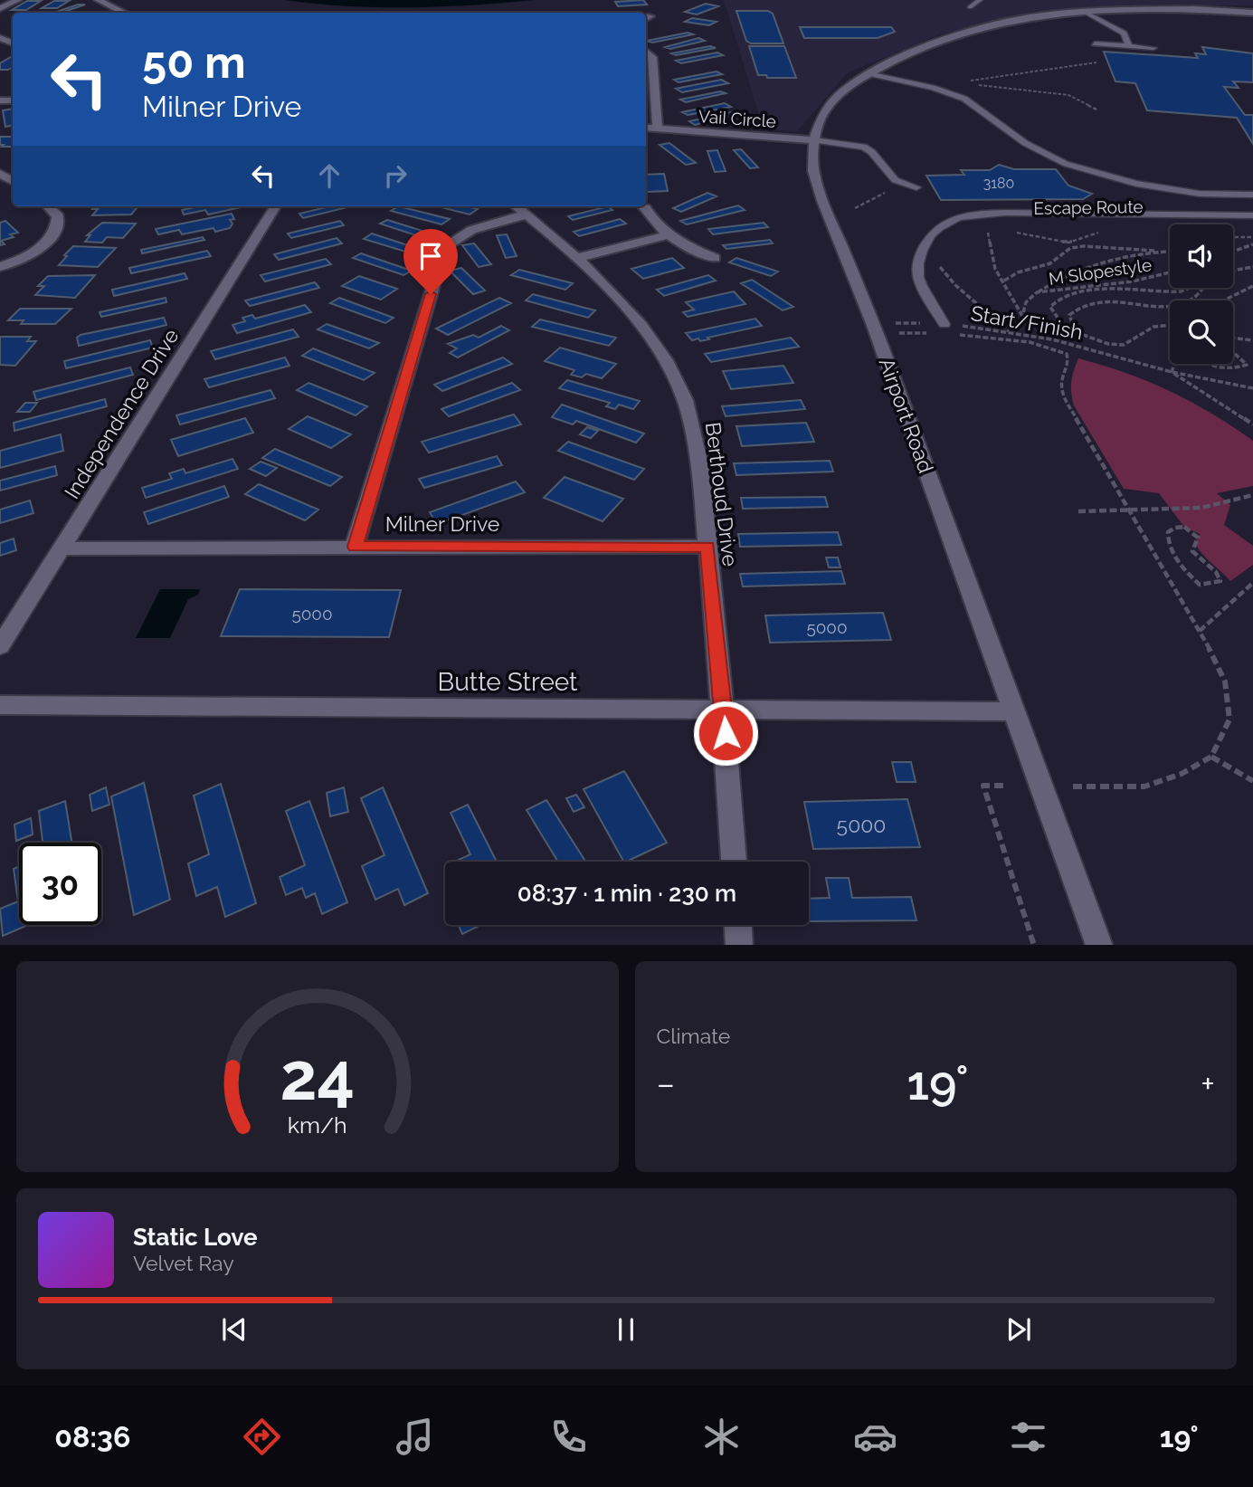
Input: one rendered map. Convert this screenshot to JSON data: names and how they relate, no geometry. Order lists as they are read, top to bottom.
{
  "streets": {
    "street": [
      "Vail Circle",
      "Independence Drive",
      "Airport Road",
      "Berthoud Drive",
      "Milner Drive",
      "Butte Street"
    ],
    "path": ["M Slopestyle", "Start/Finish"]
  },
  "crossings": [
    ["Vail Circle", "Airport Road"],
    ["Start/Finish", "Airport Road"],
    ["Independence Drive", "Milner Drive"],
    ["Airport Road", "Butte Street"],
    ["Berthoud Drive", "Milner Drive"],
    ["Berthoud Drive", "Butte Street"]
  ],
  "house_numbers": [
    "3180",
    "5000",
    "5000",
    "5000"
  ],
  "page": {
    "turn": ["50 m", "Milner Drive"],
    "limit": "30",
    "trip": "08:37 · 1 min · 230 m",
    "tile": "Climate",
    "heat": ["−", "19°", "+"],
    "song": ["Static Love", "Velvet Ray"],
    "tabs": ["08:36", "19°"],
    "gauge": ["24", "km/h"]
  }
}
